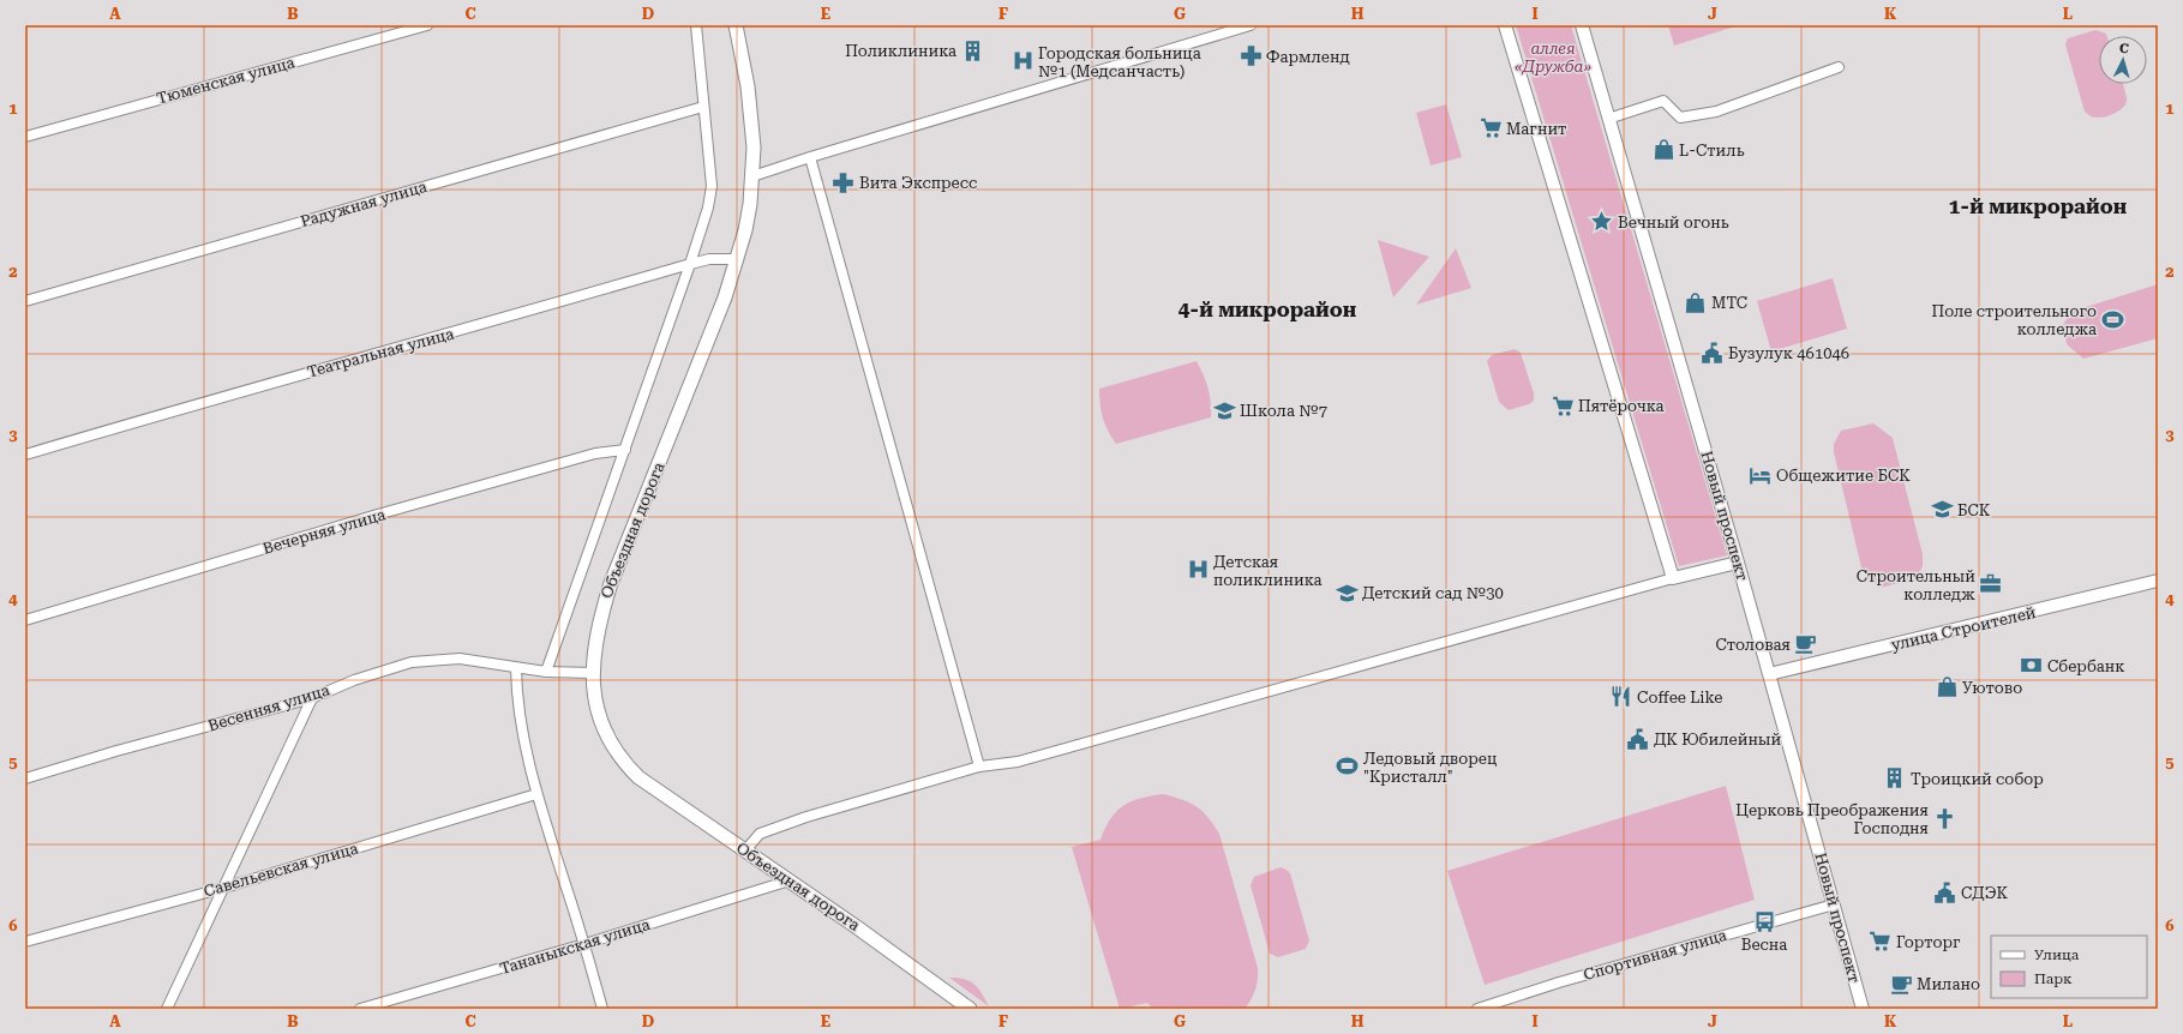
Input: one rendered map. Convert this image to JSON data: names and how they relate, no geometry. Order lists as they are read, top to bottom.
{
  "streets": {
    "main road": ["Объездная дорога"],
    "street": [
      "Тюменская улица",
      "Радужная улица",
      "Театральная улица",
      "Новый проспект",
      "Вечерняя улица",
      "улица Строителей",
      "Весенняя улица",
      "Савельевская улица",
      "Тананыкская улица",
      "Спортивная улица"
    ]
  },
  "crossings": [
    ["Театральная улица", "Объездная дорога"],
    ["Новый проспект", "улица Строителей"],
    ["Новый проспект", "Спортивная улица"],
    ["Объездная дорога", "Весенняя улица"],
    ["Объездная дорога", "Тананыкская улица"]
  ],
  "districts": ["1-й микрорайон", "4-й микрорайон"],
  "parks": ["аллея «Дружба»"],
  "places": {
    "building": ["Поликлиника", "Троицкий собор"],
    "pharmacy": ["Фармленд", "Вита Экспресс"],
    "hospital": ["Городская больница №1 (Медсанчасть)", "Детская поликлиника"],
    "supermarket": ["Магнит", "Пятёрочка", "Горторг"],
    "shop": ["L-Стиль", "МТС", "Уютово"],
    "place": ["Вечный огонь"],
    "sports": ["Поле строительного колледжа", "Ледовый дворец \"Кристалл\""],
    "public building": ["Бузулук 461046", "ДК Юбилейный", "СДЭК"],
    "school or university": ["Школа №7", "БСК", "Детский сад №30"],
    "hotel": ["Общежитие БСК"],
    "office": ["Строительный колледж"],
    "cafe": ["Столовая", "Милано"],
    "bank": ["Сбербанк"],
    "restaurant": ["Coffee Like"],
    "church": ["Церковь Преображения Господня"],
    "bus stop": ["Весна"]
  },
  "legend": ["Улица", "Парк"],
  "north": "top",
  "grid": {
    "columns": [
      "A",
      "B",
      "C",
      "D",
      "E",
      "F",
      "G",
      "H",
      "I",
      "J",
      "K",
      "L"
    ],
    "rows": [
      "1",
      "2",
      "3",
      "4",
      "5",
      "6"
    ]
  }
}
